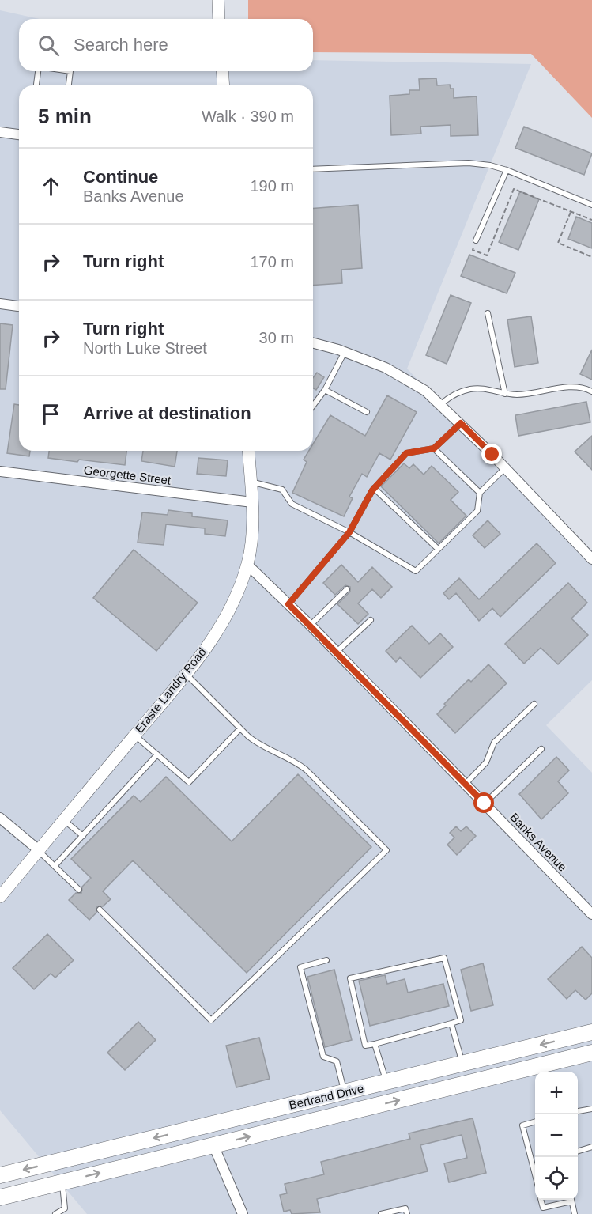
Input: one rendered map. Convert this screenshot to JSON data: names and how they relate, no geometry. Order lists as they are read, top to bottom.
{
  "streets": {
    "main road": ["Bertrand Drive"],
    "street": ["Georgette Street", "Eraste Landry Road", "Banks Avenue"]
  },
  "crossings": [
    ["Georgette Street", "Eraste Landry Road"],
    ["Eraste Landry Road", "Banks Avenue"]
  ],
  "page": {
    "search": "Search here",
    "heading": ["5 min", "Walk · 390 m"],
    "list": [
      ["Continue", "Banks Avenue", "190 m"],
      ["Turn right", "170 m"],
      ["Turn right", "North Luke Street", "30 m"],
      "Arrive at destination"
    ],
    "map_buttons": ["+", "−"]
  }
}
